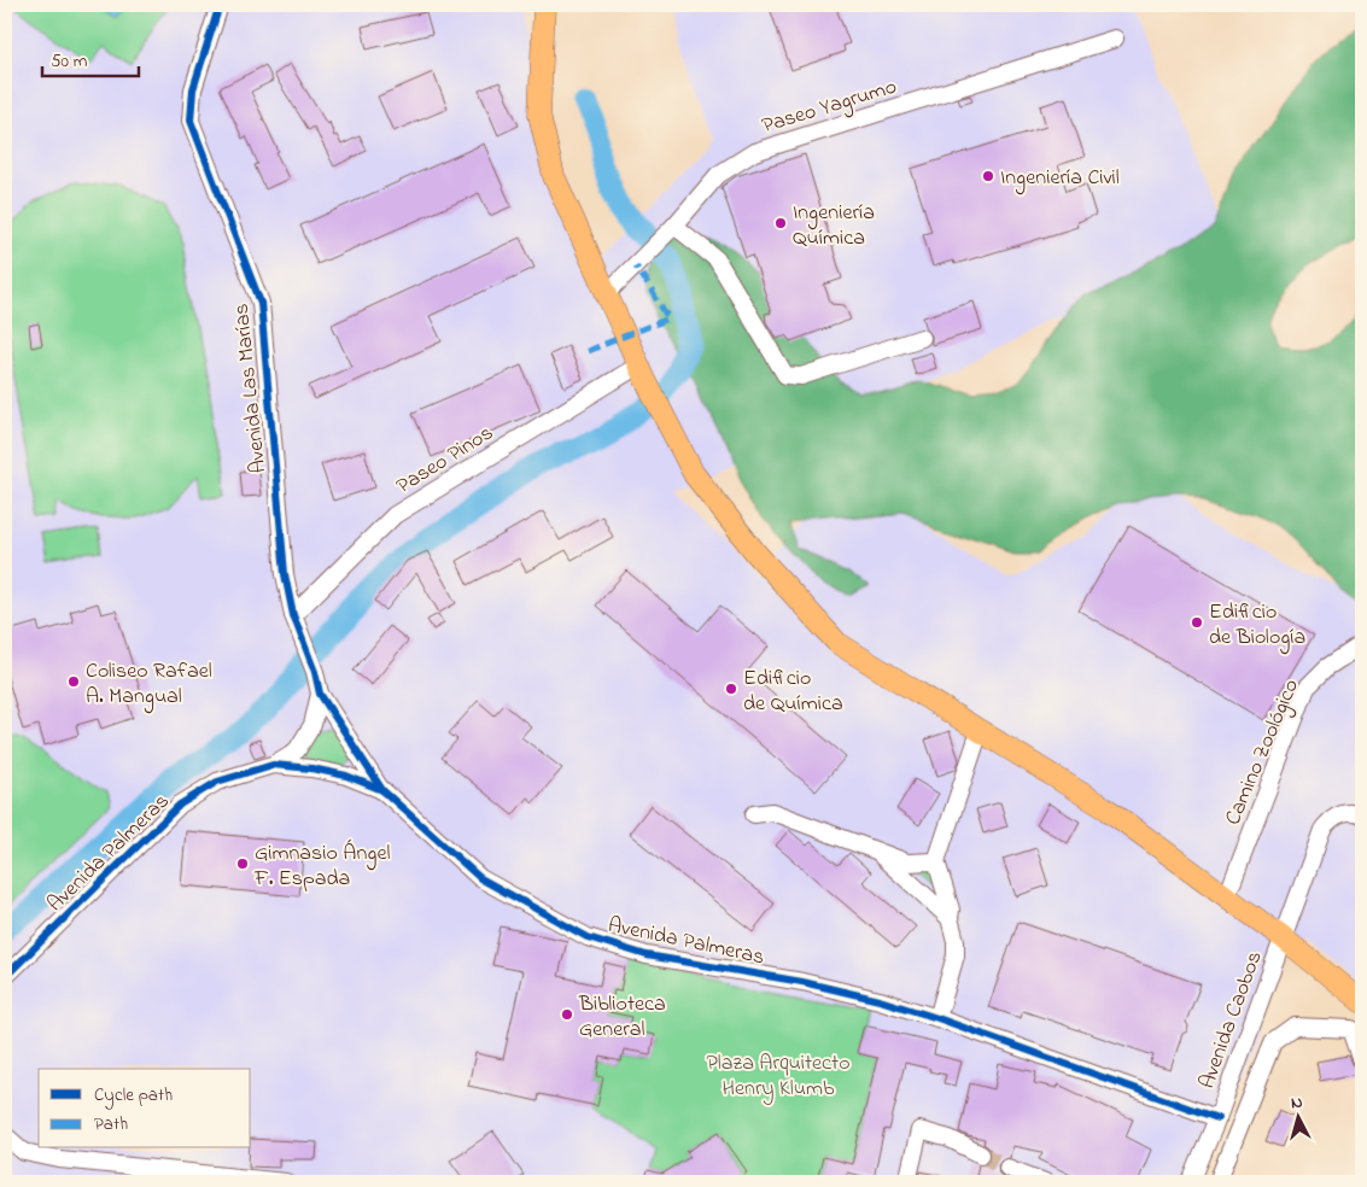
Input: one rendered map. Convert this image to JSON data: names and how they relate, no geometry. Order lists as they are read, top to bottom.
{
  "streets": {
    "street": [
      "Paseo Yagrumo",
      "Avenida Las Marías",
      "Paseo Pinos",
      "Camino Zoológico",
      "Avenida Palmeras",
      "Avenida Caobos"
    ]
  },
  "crossings": [
    ["Avenida Las Marías", "Paseo Pinos"],
    ["Avenida Las Marías", "Avenida Palmeras"],
    ["Avenida Palmeras", "Avenida Caobos"]
  ],
  "parks": ["Plaza Arquitecto Henry Klumb"],
  "places": [
    "Ingeniería Civil",
    "Ingeniería Química",
    "Edificio de Biología",
    "Coliseo Rafael A. Mangual",
    "Edificio de Química",
    "Gimnasio Ángel F. Espada",
    "Biblioteca General"
  ],
  "legend": ["Cycle path", "Path"],
  "scale_bar": "50 m",
  "north": "top"
}
